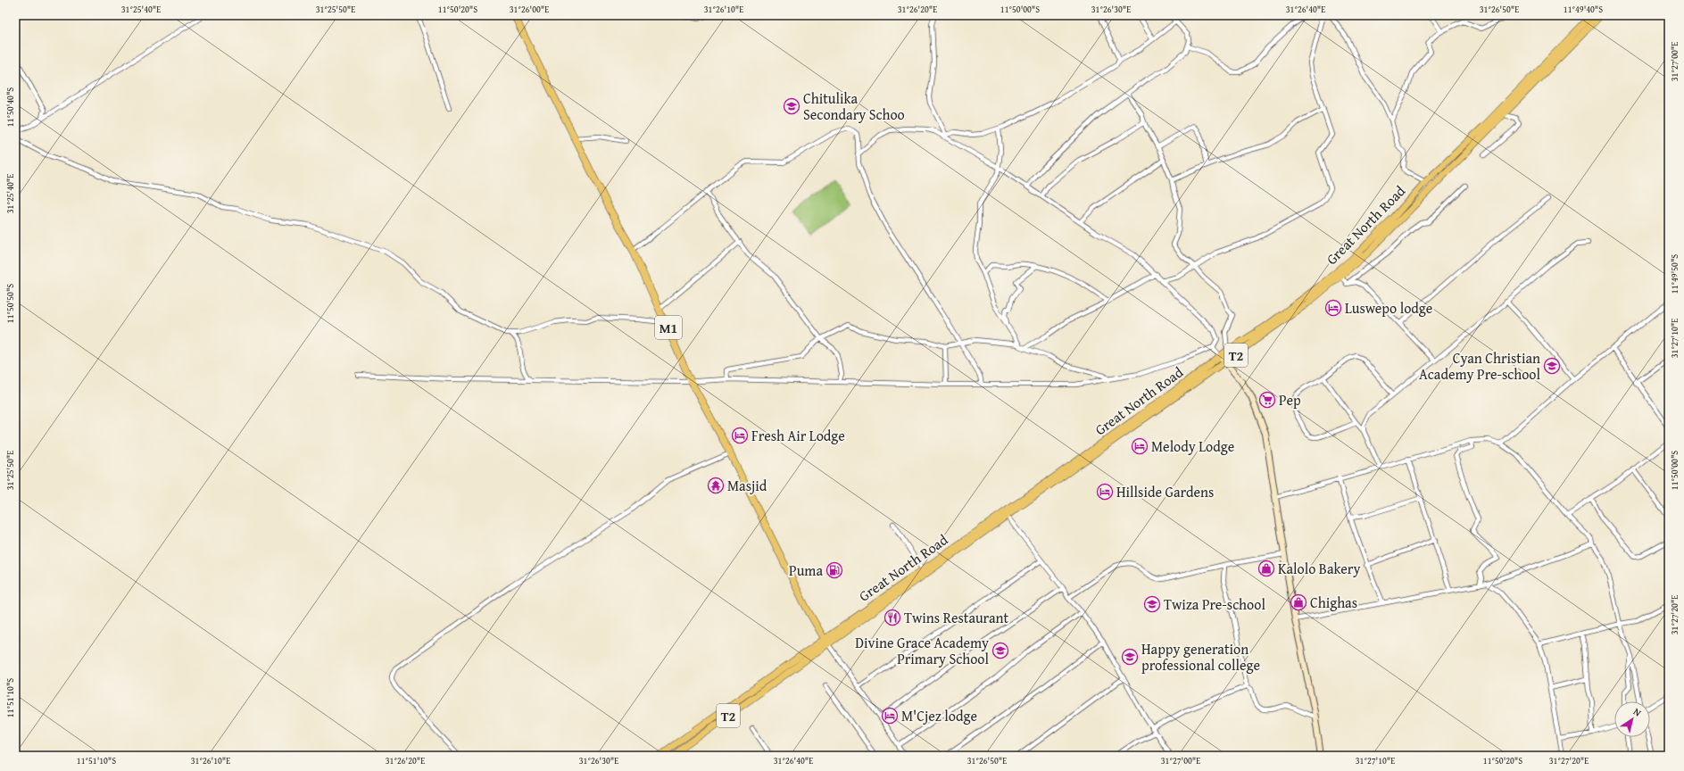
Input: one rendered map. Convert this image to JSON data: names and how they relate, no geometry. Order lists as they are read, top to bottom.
{
  "streets": {
    "main road": ["Great North Road", "M1", "T2"]
  },
  "crossings": [
    ["Great North Road", "M1"]
  ],
  "places": {
    "school or university": [
      "Chitulika Secondary Schoo",
      "Cyan Christian Academy Pre-school",
      "Twiza Pre-school",
      "Divine Grace Academy Primary School",
      "Happy generation professional college"
    ],
    "hotel": [
      "Luswepo lodge",
      "Fresh Air Lodge",
      "Melody Lodge",
      "Hillside Gardens",
      "M'Cjez lodge"
    ],
    "supermarket": ["Pep"],
    "temple": ["Masjid"],
    "shop": ["Kalolo Bakery", "Chighas"],
    "fuel station": ["Puma"],
    "restaurant": ["Twins Restaurant"]
  },
  "north": "top right",
  "coordinates": [
    "31°25'40\"E",
    "31°25'50\"E",
    "11°50'20\"S",
    "31°26'00\"E",
    "31°26'10\"E",
    "31°26'20\"E",
    "11°50'00\"S",
    "31°26'30\"E",
    "31°26'40\"E",
    "31°26'50\"E",
    "11°49'40\"S",
    "31°27'00\"E",
    "11°50'40\"S",
    "11°49'50\"S",
    "11°50'50\"S",
    "31°27'10\"E",
    "31°27'20\"E",
    "11°51'10\"S"
  ]
}
